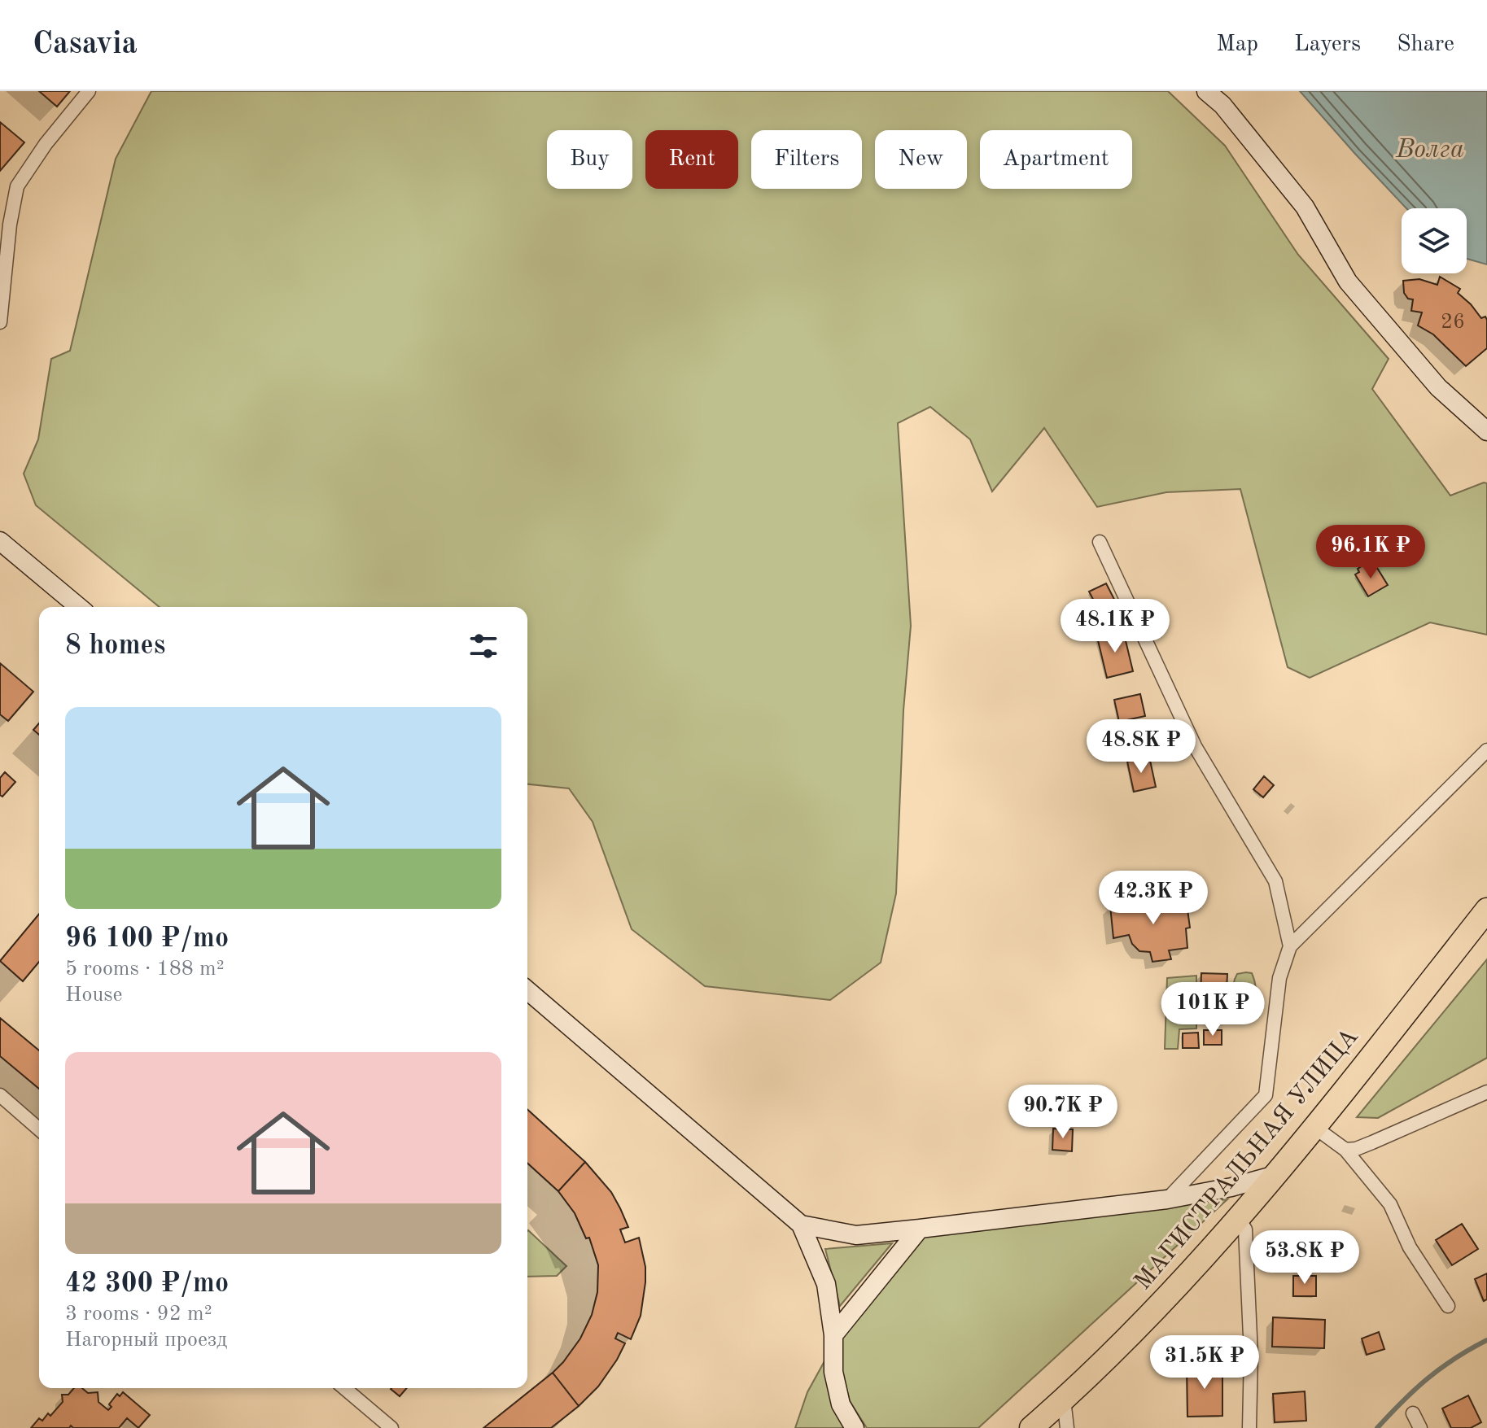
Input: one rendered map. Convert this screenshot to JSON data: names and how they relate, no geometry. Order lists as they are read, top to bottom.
{
  "streets": {
    "highway": ["МАГИСТРАЛЬНАЯ УЛИЦА"]
  },
  "water": ["Волга"],
  "house_numbers": ["26"],
  "page": {
    "header": "Casavia",
    "nav": ["Map", "Layers", "Share"],
    "chip": [
      "Buy",
      "Rent",
      "Filters",
      "New",
      "Apartment"
    ],
    "price": [
      "96.1K ₽",
      "48.1K ₽",
      "48.8K ₽",
      "42.3K ₽",
      "101K ₽",
      "90.7K ₽",
      "53.8K ₽",
      "31.5K ₽"
    ],
    "heading": "8 homes",
    "list": [
      {
        "name": "96 100 ₽/mo",
        "note": "5 rooms · 188 m² · House"
      },
      {
        "name": "42 300 ₽/mo",
        "note": "3 rooms · 92 m² · Нагорный проезд"
      }
    ]
  }
}
